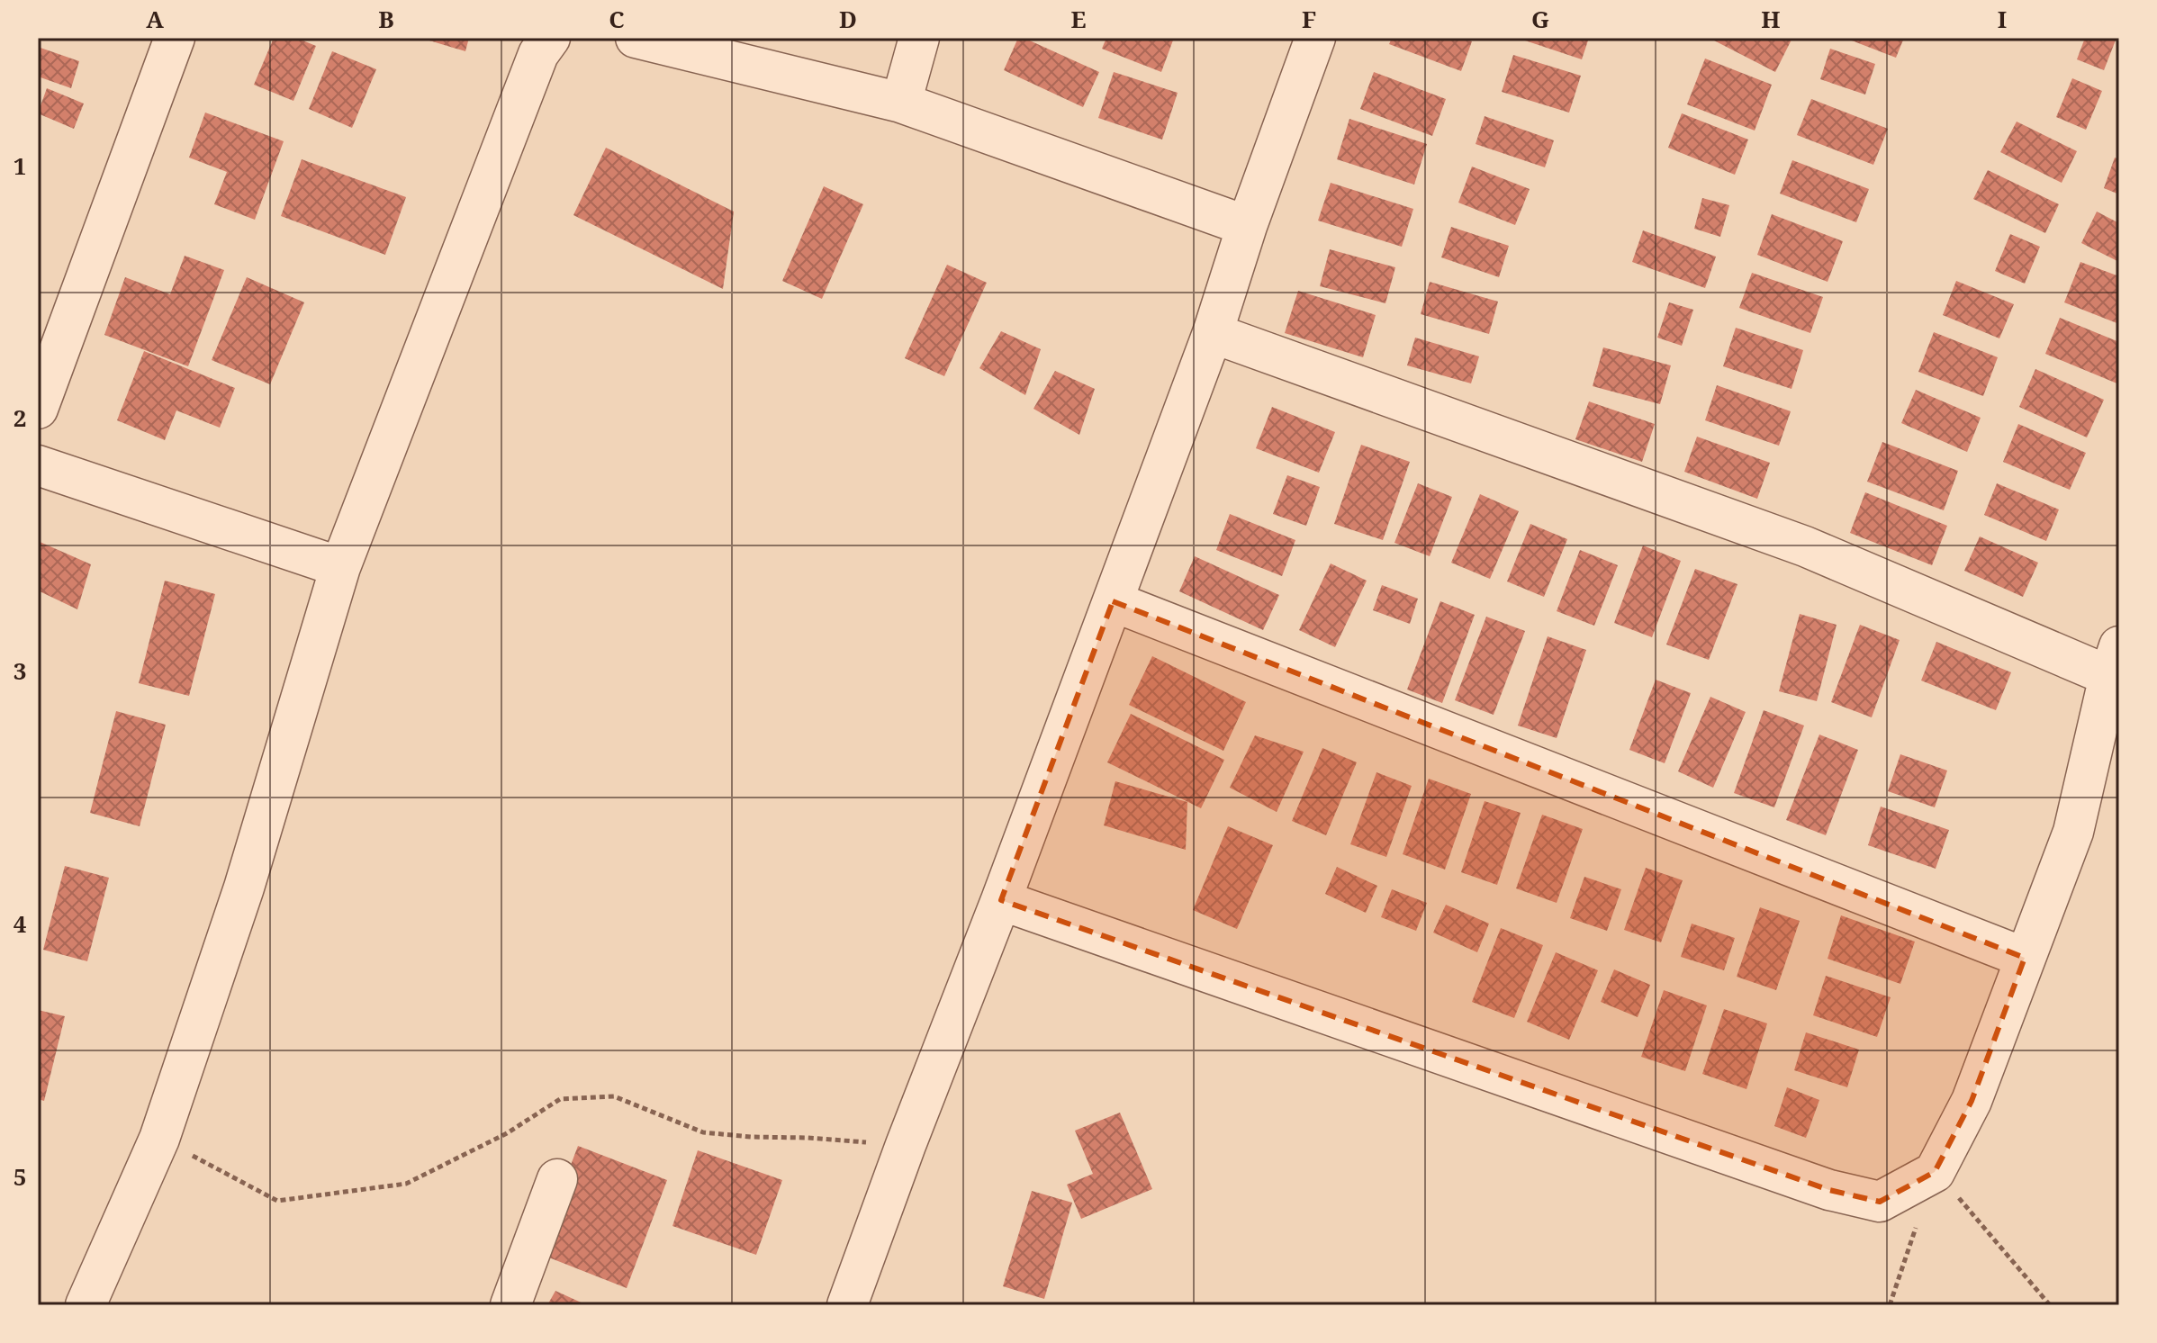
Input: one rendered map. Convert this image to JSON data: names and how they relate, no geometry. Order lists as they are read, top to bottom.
{
  "grid": {
    "columns": [
      "A",
      "B",
      "C",
      "D",
      "E",
      "F",
      "G",
      "H",
      "I"
    ],
    "rows": [
      "1",
      "2",
      "3",
      "4",
      "5"
    ]
  }
}
